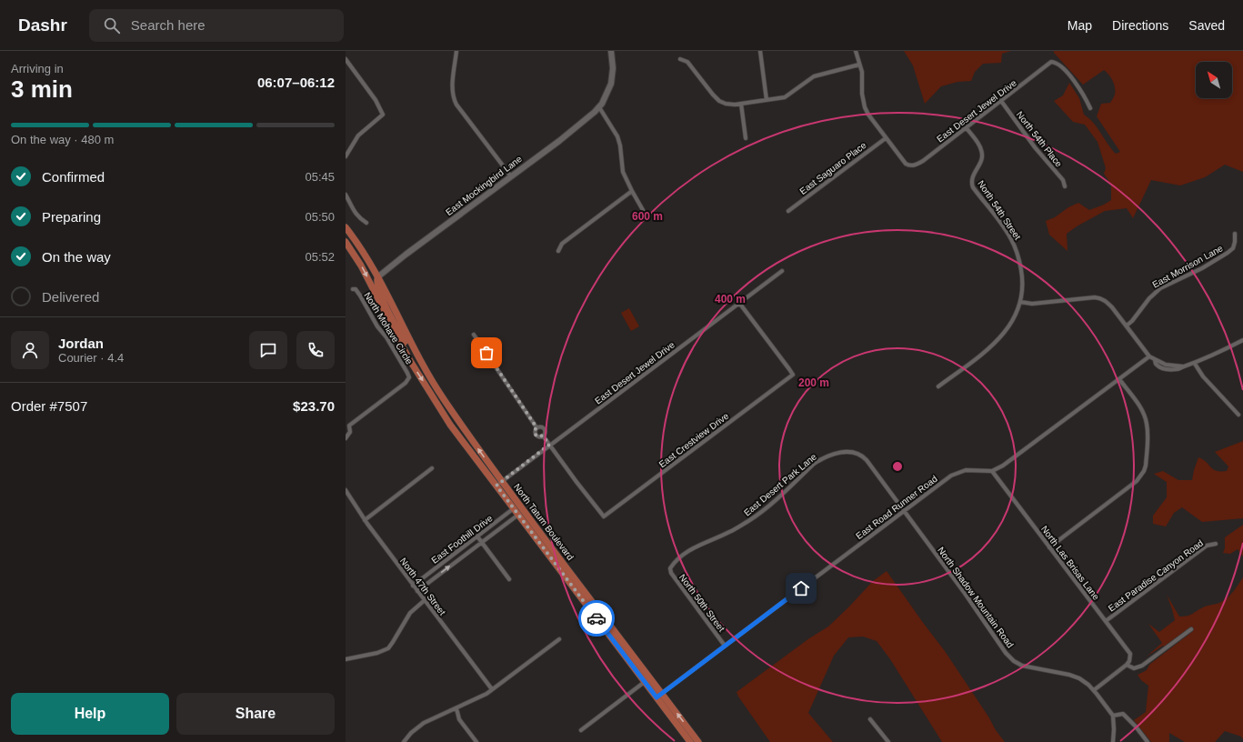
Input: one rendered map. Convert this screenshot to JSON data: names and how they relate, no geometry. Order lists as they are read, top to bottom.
{
  "streets": {
    "main road": ["North Tatum Boulevard"],
    "street": [
      "East Desert Jewel Drive",
      "North 54th Place",
      "East Saguaro Place",
      "East Mockingbird Lane",
      "North 54th Street",
      "East Morrison Lane",
      "North Mohave Circle",
      "East Crestview Drive",
      "East Desert Park Lane",
      "East Road Runner Road",
      "East Foothill Drive",
      "North Las Brisas Lane",
      "East Paradise Canyon Road",
      "North 47th Street",
      "North Shadow Mountain Road",
      "North 50th Street"
    ]
  },
  "crossings": [
    ["East Desert Jewel Drive", "North 54th Place"],
    ["East Desert Jewel Drive", "East Saguaro Place"],
    ["East Desert Jewel Drive", "North 54th Street"],
    ["East Desert Jewel Drive", "East Crestview Drive"],
    ["East Desert Jewel Drive", "North Tatum Boulevard"],
    ["East Mockingbird Lane", "North Tatum Boulevard"],
    ["East Desert Park Lane", "North Shadow Mountain Road"],
    ["East Desert Park Lane", "North 50th Street"],
    ["East Road Runner Road", "North Tatum Boulevard"],
    ["East Road Runner Road", "North Las Brisas Lane"],
    ["East Road Runner Road", "North Shadow Mountain Road"],
    ["East Road Runner Road", "North 50th Street"],
    ["North Tatum Boulevard", "East Foothill Drive"],
    ["East Foothill Drive", "North 47th Street"],
    ["North Las Brisas Lane", "East Paradise Canyon Road"]
  ],
  "north": "top left",
  "page": {
    "header": "Dashr",
    "search": "Search here",
    "nav": ["Map", "Directions", "Saved"],
    "heading": ["3 min", "Arriving in", "06:07–06:12"],
    "panel": [
      "Jordan",
      "Courier · 4.4",
      "Order #7507",
      "$23.70"
    ],
    "bar": "On the way · 480 m",
    "list": [
      ["Confirmed", "05:45"],
      ["Preparing", "05:50"],
      ["On the way", "05:52"],
      "Delivered"
    ],
    "buttons": ["Help", "Share"]
  },
  "rings": ["600 m", "400 m", "200 m"]
}
